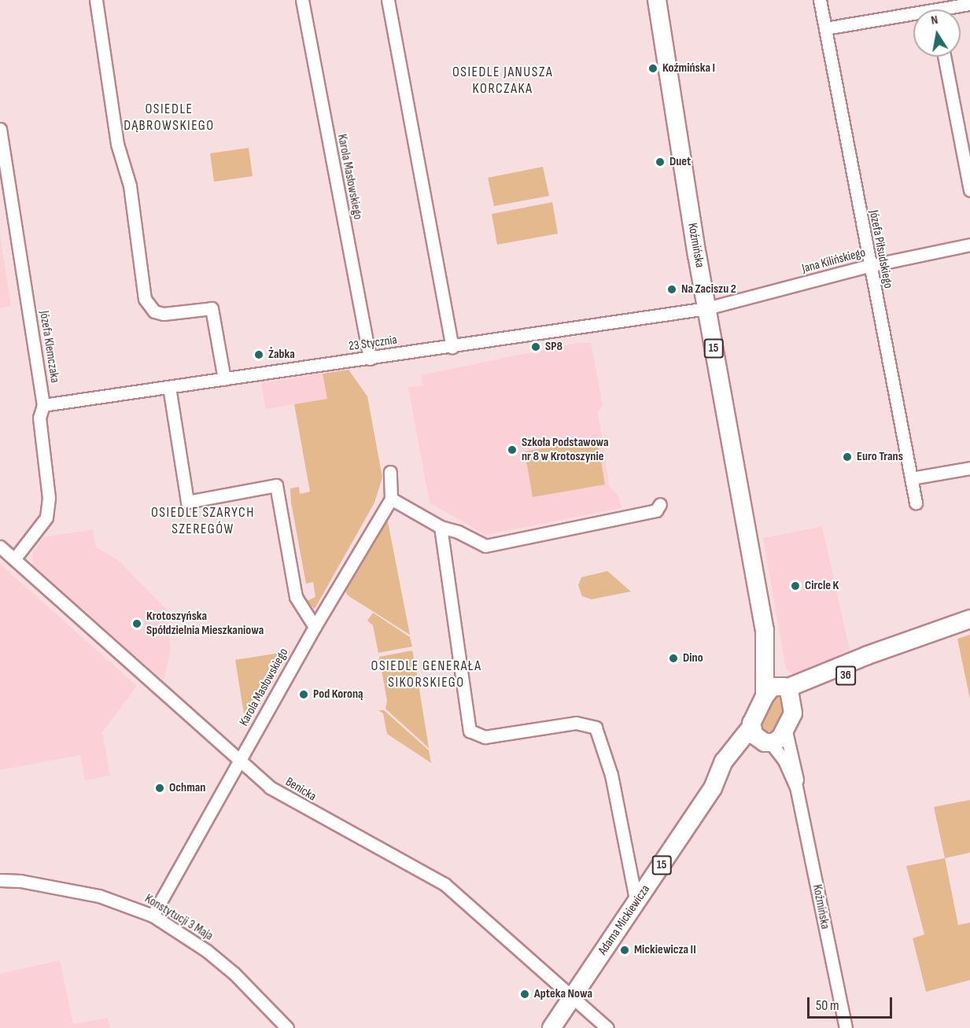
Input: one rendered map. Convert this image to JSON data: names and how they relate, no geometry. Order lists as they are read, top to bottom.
{
  "streets": {
    "main road": [
      "Koźmińska",
      "15",
      "36",
      "Adama Mickiewicza"
    ],
    "street": [
      "Karola Masłowskiego",
      "Józefa Piłsudskiego",
      "Jana Kilińskiego",
      "23 Stycznia",
      "Józefa Klemczaka",
      "Benicka",
      "Konstytucji 3 Maja"
    ]
  },
  "crossings": [
    ["Karola Masłowskiego", "23 Stycznia"],
    ["Karola Masłowskiego", "Benicka"],
    ["Karola Masłowskiego", "Konstytucji 3 Maja"],
    ["Koźmińska", "Jana Kilińskiego"],
    ["Koźmińska", "23 Stycznia"],
    ["Koźmińska", "15"],
    ["Koźmińska", "36"],
    ["Koźmińska", "Adama Mickiewicza"],
    ["Józefa Piłsudskiego", "Jana Kilińskiego"],
    ["Jana Kilińskiego", "23 Stycznia"],
    ["23 Stycznia", "Józefa Klemczaka"],
    ["Józefa Klemczaka", "Benicka"],
    ["15", "36"],
    ["15", "Adama Mickiewicza"],
    ["Benicka", "Adama Mickiewicza"]
  ],
  "districts": [
    "OSIEDLE JANUSZA KORCZAKA",
    "OSIEDLE DĄBROWSKIEGO",
    "OSIEDLE SZARYCH SZEREGÓW",
    "OSIEDLE GENERAŁA SIKORSKIEGO"
  ],
  "places": [
    "Koźmińska I",
    "Duet",
    "Na Zaciszu 2",
    "SP8",
    "Żabka",
    "Szkoła Podstawowa nr 8 w Krotoszynie",
    "Euro Trans",
    "Circle K",
    "Krotoszyńska Spółdzielnia Mieszkaniowa",
    "Dino",
    "Pod Koroną",
    "Ochman",
    "Mickiewicza II",
    "Apteka Nowa"
  ],
  "scale_bar": "50 m",
  "north": "top"
}
